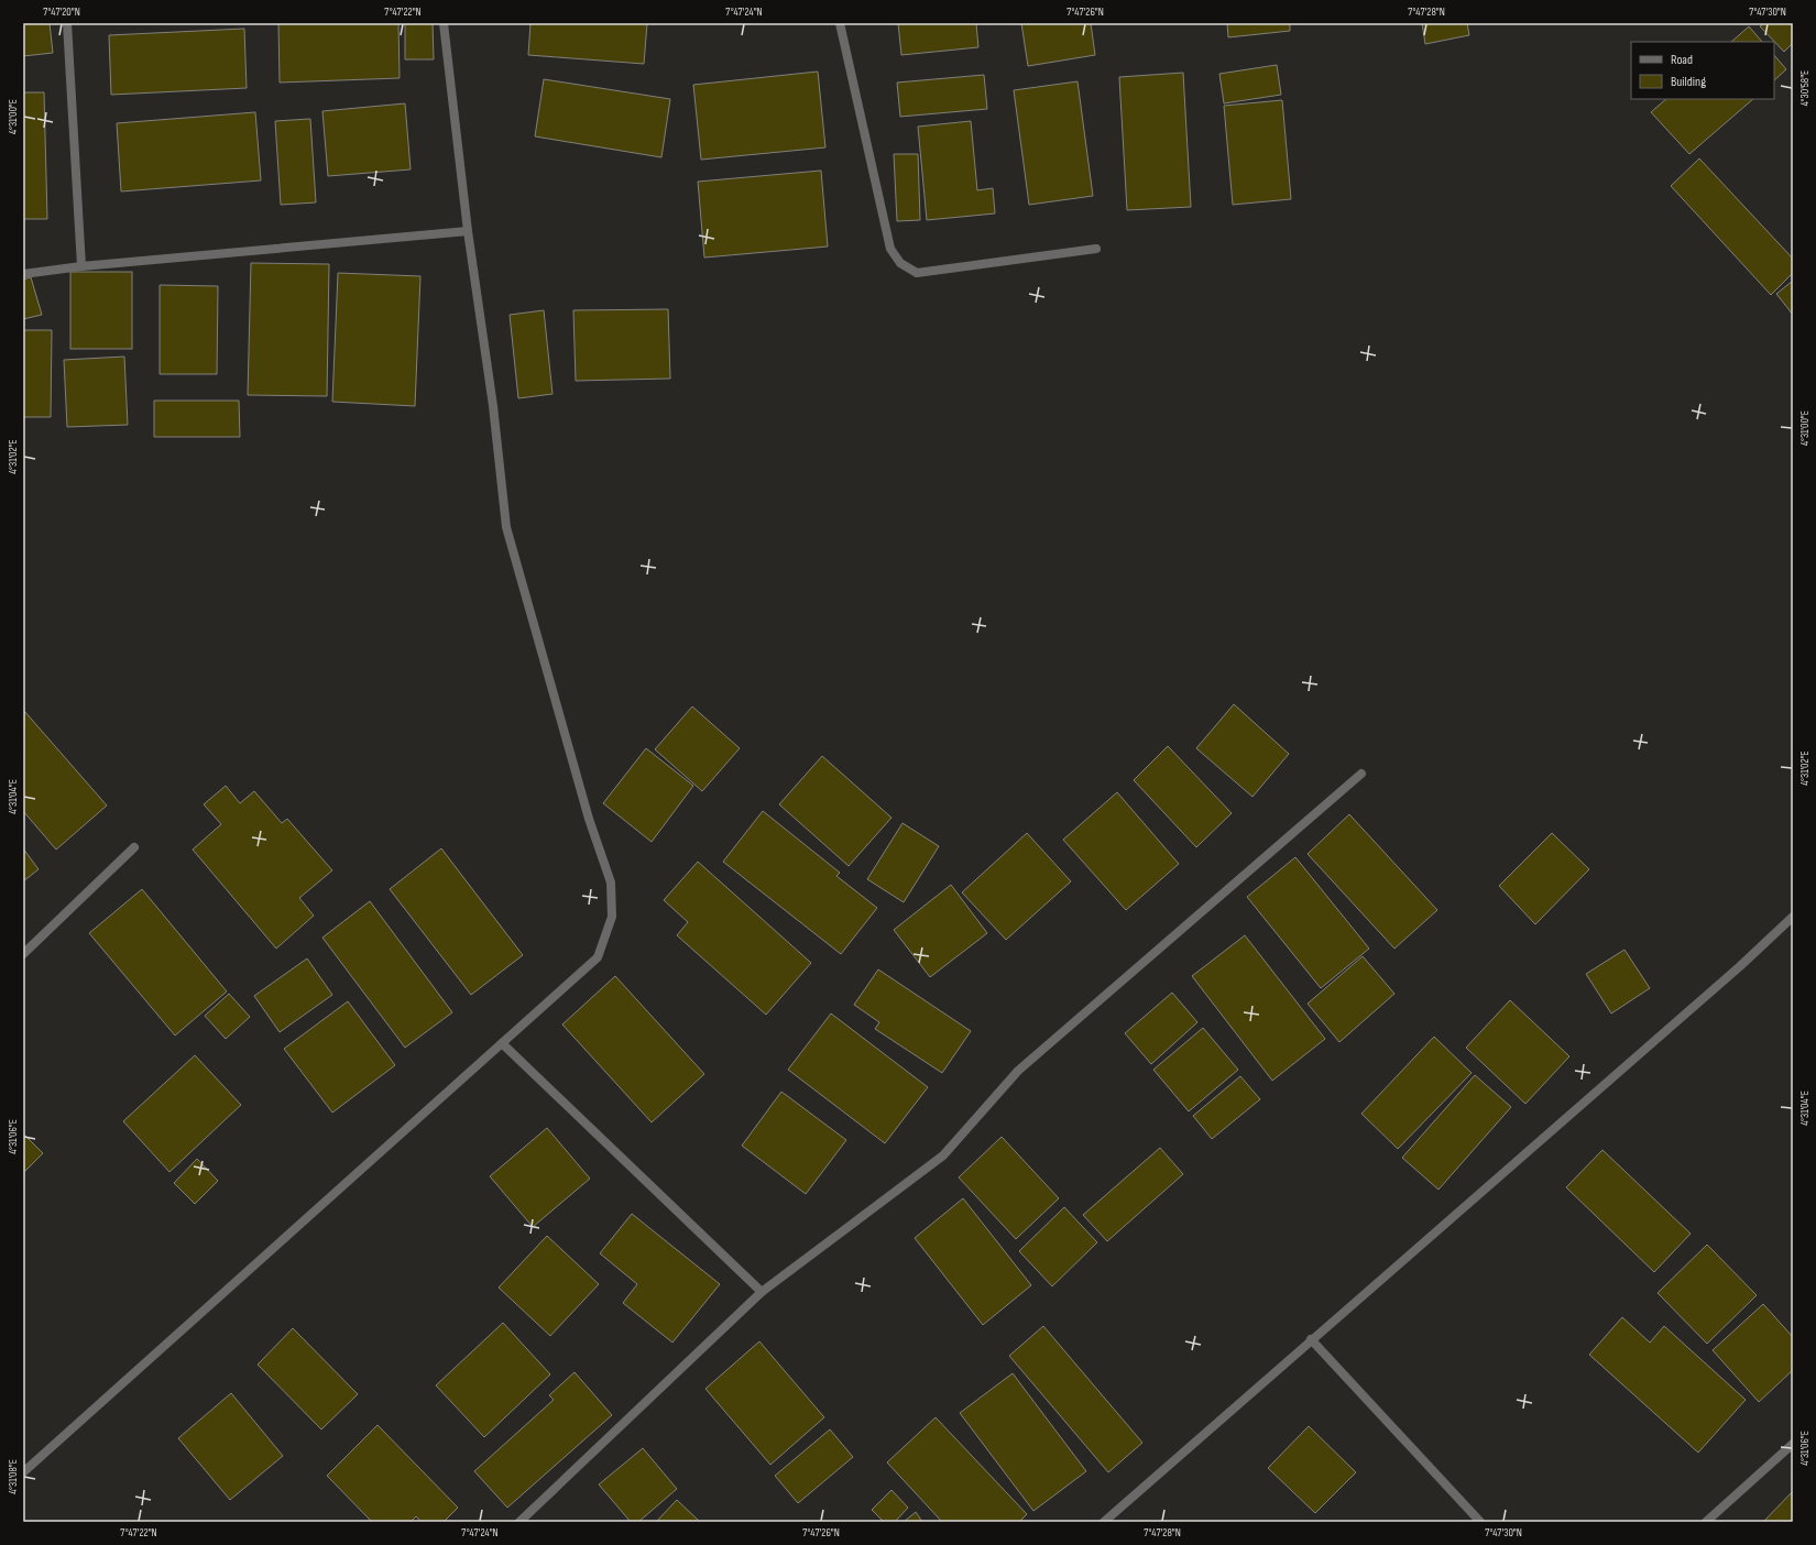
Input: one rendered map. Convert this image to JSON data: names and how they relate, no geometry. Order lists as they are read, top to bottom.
{
  "legend": ["Road", "Building"],
  "coordinates": [
    "7°47'20\"N",
    "7°47'22\"N",
    "7°47'24\"N",
    "7°47'26\"N",
    "7°47'28\"N",
    "7°47'30\"N",
    "4°30'58\"E",
    "4°31'00\"E",
    "4°31'02\"E",
    "4°31'04\"E",
    "4°31'06\"E",
    "4°31'08\"E"
  ]
}
